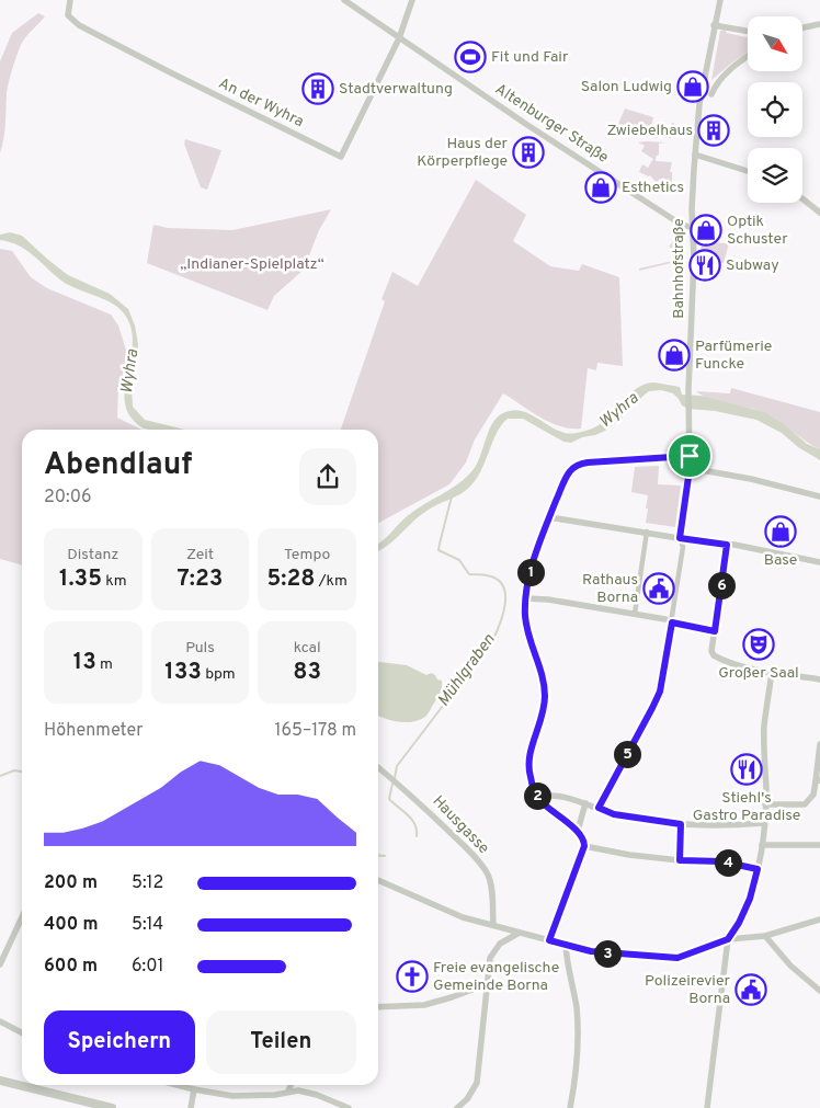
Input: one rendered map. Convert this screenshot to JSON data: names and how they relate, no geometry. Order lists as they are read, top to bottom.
{
  "streets": {
    "street": [
      "An der Wyhra",
      "Altenburger Straße",
      "Bahnhofstraße",
      "Hausgasse"
    ]
  },
  "crossings": [
    ["An der Wyhra", "Altenburger Straße"],
    ["Altenburger Straße", "Bahnhofstraße"]
  ],
  "water": ["Wyhra", "Mühlgraben"],
  "parks": ["„Indianer-Spielplatz“"],
  "places": {
    "sports": ["Fit und Fair"],
    "shop": [
      "Salon Ludwig",
      "Esthetics",
      "Optik Schuster",
      "Parfümerie Funcke",
      "Base"
    ],
    "building": ["Stadtverwaltung", "Zwiebelhaus", "Haus der Körperpflege"],
    "restaurant": ["Subway", "Stiehl's Gastro Paradise"],
    "public building": ["Rathaus Borna", "Polizeirevier Borna"],
    "theatre": ["Großer Saal"],
    "church": ["Freie evangelische Gemeinde Borna"]
  },
  "north": "bottom right",
  "page": {
    "heading": ["Abendlauf", "20:06"],
    "stats": [
      ["Distanz", "1.35 km"],
      ["Zeit", "7:23"],
      ["Tempo", "5:28 /km"],
      ["13 m"],
      ["Puls", "133 bpm"],
      ["kcal", "83"]
    ],
    "pins": [
      "1",
      "6",
      "5",
      "2",
      "4",
      "3"
    ],
    "chart": ["Höhenmeter", "165–178 m"],
    "list": [
      {
        "name": "200 m",
        "note": "5:12"
      },
      {
        "name": "400 m",
        "note": "5:14"
      },
      {
        "name": "600 m",
        "note": "6:01"
      }
    ],
    "buttons": ["Speichern", "Teilen"]
  }
}
